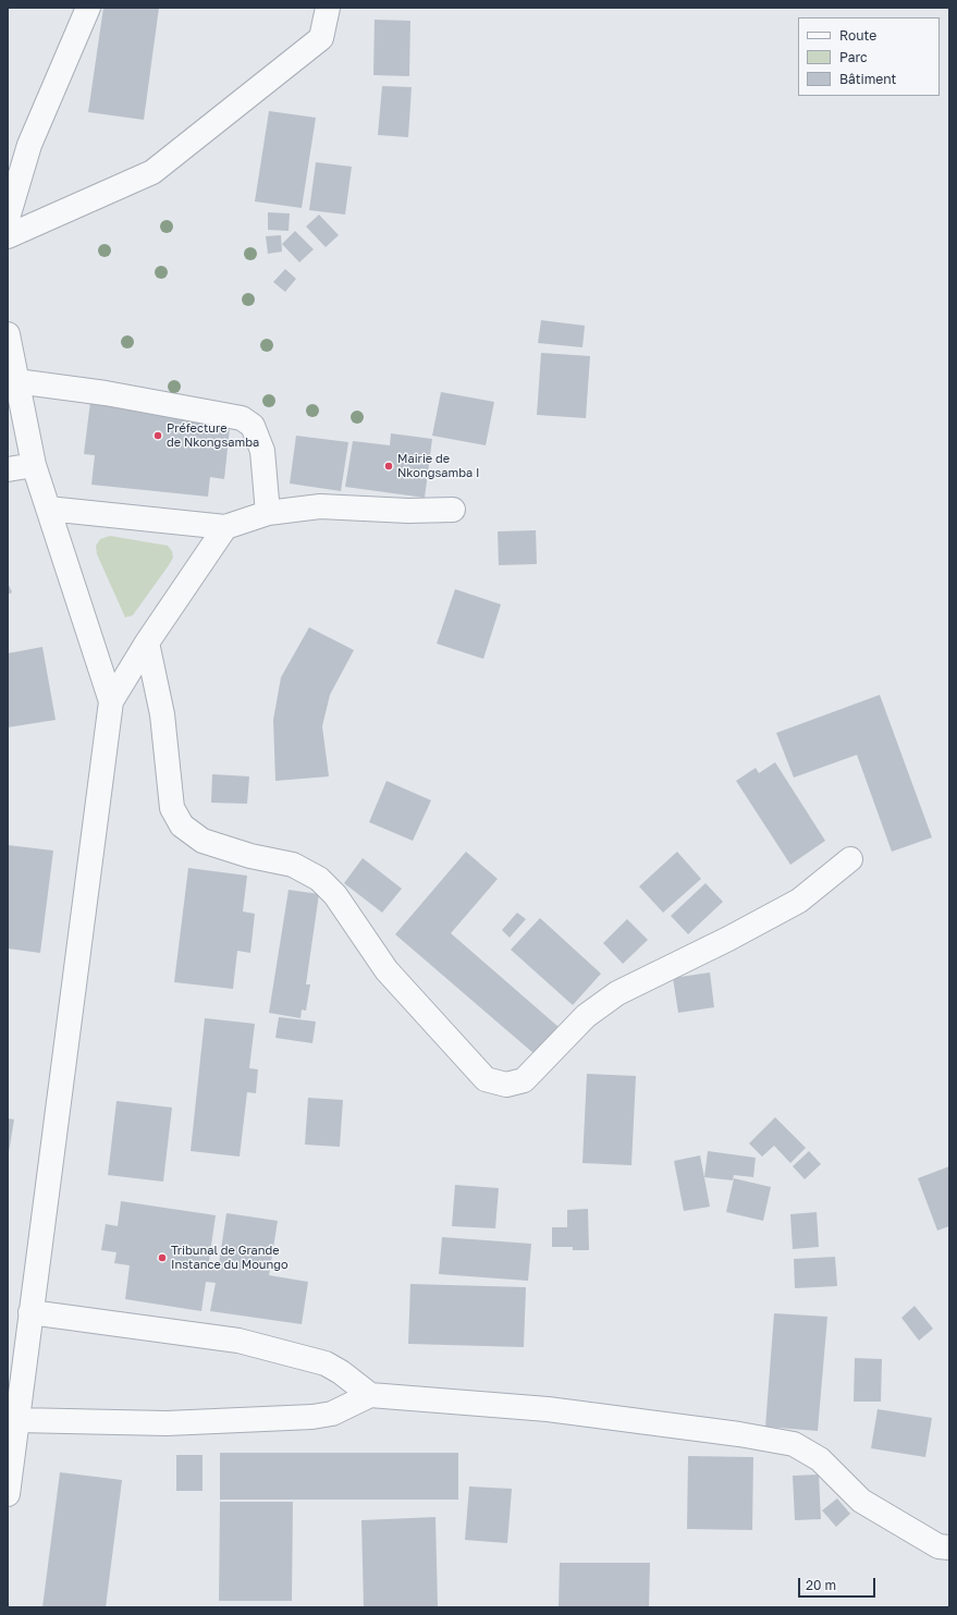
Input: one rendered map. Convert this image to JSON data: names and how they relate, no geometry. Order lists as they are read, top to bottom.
{
  "places": ["Préfecture de Nkongsamba", "Mairie de Nkongsamba I", "Tribunal de Grande Instance du Moungo"],
  "legend": ["Route", "Parc", "Bâtiment"],
  "scale_bar": "20 m"
}
